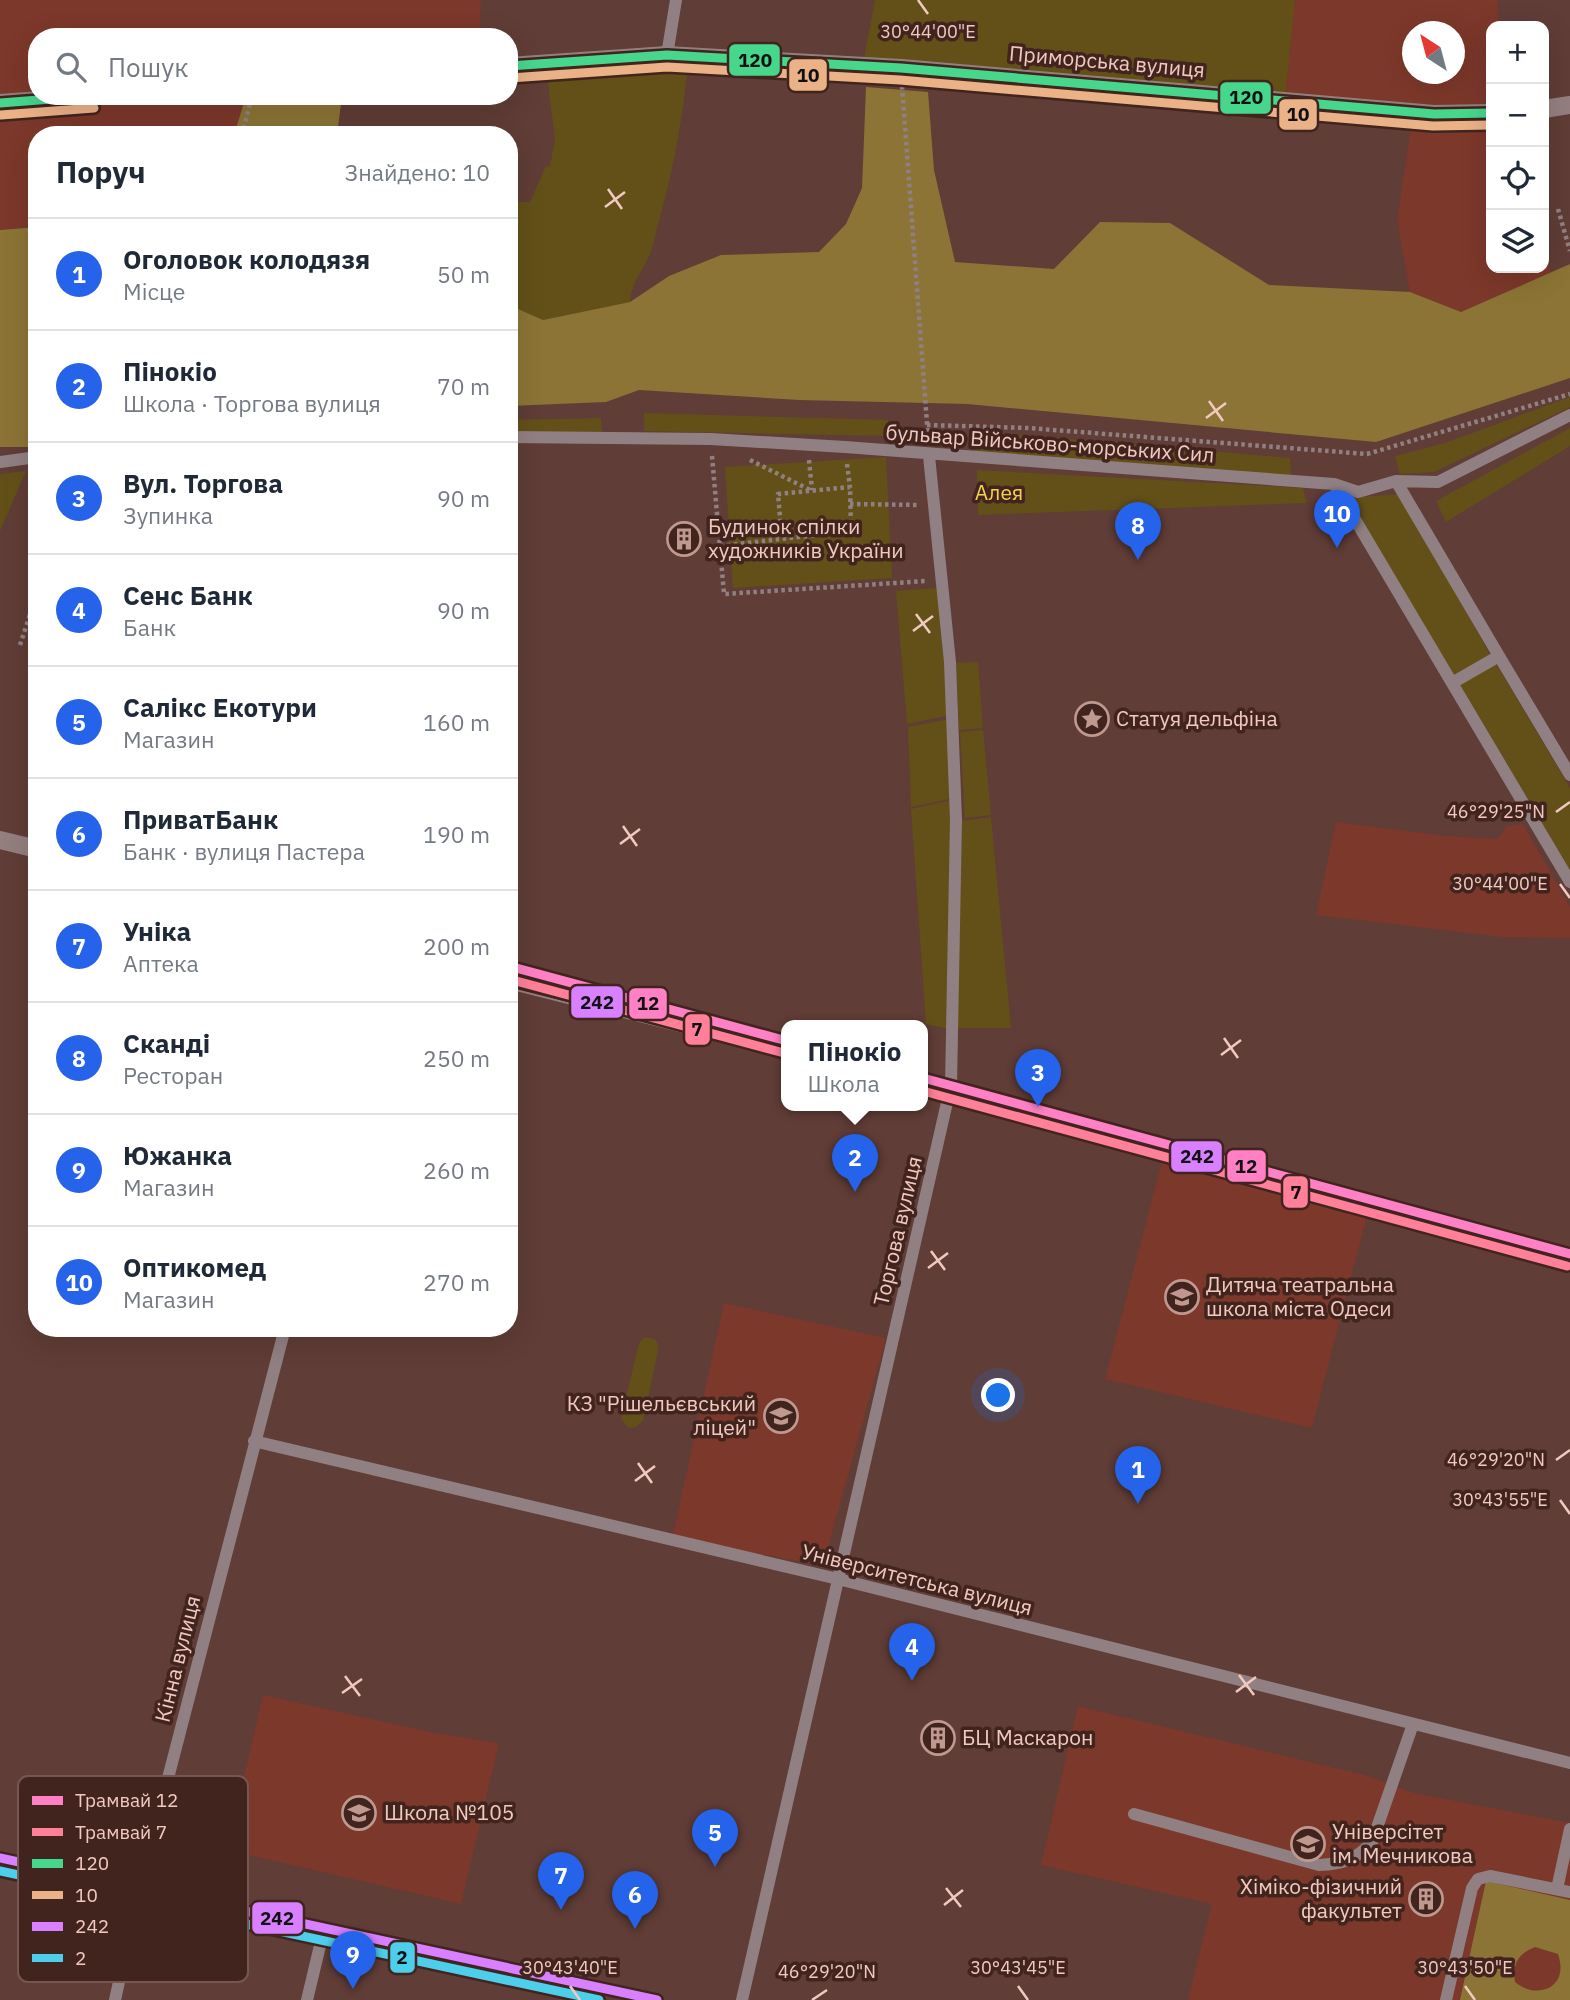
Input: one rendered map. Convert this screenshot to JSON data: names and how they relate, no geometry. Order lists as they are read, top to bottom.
{
  "streets": {
    "main road": ["Приморська вулиця"],
    "street": [
      "бульвар Військово-морських Сил",
      "Торгова вулиця",
      "Університетська вулиця",
      "Кінна вулиця"
    ]
  },
  "crossings": [
    ["бульвар Військово-морських Сил", "Торгова вулиця"],
    ["Торгова вулиця", "Університетська вулиця"],
    ["Університетська вулиця", "Кінна вулиця"]
  ],
  "parks": ["Алея"],
  "places": {
    "building": ["Будинок спілки художників України", "БЦ Маскарон", "Хіміко-фізичний факультет"],
    "place": ["Статуя дельфіна"],
    "school or university": [
      "Дитяча театральна школа міста Одеси",
      "КЗ \"Рішельєвський ліцей\"",
      "Школа №105",
      "Універсітет ім. Мечникова"
    ]
  },
  "lines": [
    "transit line 120",
    "transit line 10",
    "tram line 12",
    "tram line 7",
    "transit line 242",
    "transit line 2"
  ],
  "legend": [
    "Трамвай 12",
    "Трамвай 7",
    "120",
    "10",
    "242",
    "2"
  ],
  "north": "top left",
  "page": {
    "map_buttons": ["+", "−"],
    "search": "Пошук",
    "heading": ["Поруч", "Знайдено: 10"],
    "list": [
      {
        "mark": "1",
        "name": "Оголовок колодязя",
        "note": "Місце",
        "value": "50 m"
      },
      {
        "mark": "2",
        "name": "Пінокіо",
        "note": "Школа · Торгова вулиця",
        "value": "70 m"
      },
      {
        "mark": "3",
        "name": "Вул. Торгова",
        "note": "Зупинка",
        "value": "90 m"
      },
      {
        "mark": "4",
        "name": "Сенс Банк",
        "note": "Банк",
        "value": "90 m"
      },
      {
        "mark": "5",
        "name": "Салікс Екотури",
        "note": "Магазин",
        "value": "160 m"
      },
      {
        "mark": "6",
        "name": "ПриватБанк",
        "note": "Банк · вулиця Пастера",
        "value": "190 m"
      },
      {
        "mark": "7",
        "name": "Уніка",
        "note": "Аптека",
        "value": "200 m"
      },
      {
        "mark": "8",
        "name": "Сканді",
        "note": "Ресторан",
        "value": "250 m"
      },
      {
        "mark": "9",
        "name": "Южанка",
        "note": "Магазин",
        "value": "260 m"
      },
      {
        "mark": "10",
        "name": "Оптикомед",
        "note": "Магазин",
        "value": "270 m"
      }
    ],
    "pins": [
      "10",
      "8",
      "3",
      "2",
      "1",
      "4",
      "5",
      "7",
      "6",
      "9"
    ],
    "popup": ["Пінокіо", "Школа"]
  },
  "coordinates": [
    "30°44'00\"E",
    "46°29'25\"N",
    "46°29'20\"N",
    "30°43'55\"E",
    "30°43'40\"E",
    "30°43'45\"E",
    "30°43'50\"E"
  ]
}
